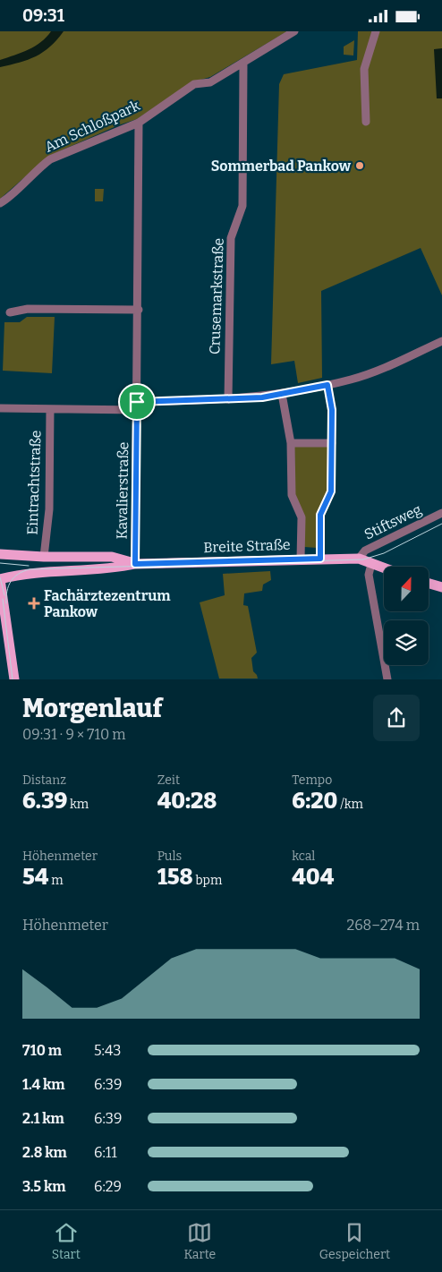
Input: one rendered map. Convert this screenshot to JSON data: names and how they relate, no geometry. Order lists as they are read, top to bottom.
{
  "streets": {
    "main road": ["Breite Straße"],
    "street": [
      "Am Schloßpark",
      "Crusemarkstraße",
      "Eintrachtstraße",
      "Kavalierstraße",
      "Stiftsweg"
    ]
  },
  "crossings": [
    ["Am Schloßpark", "Crusemarkstraße"],
    ["Am Schloßpark", "Kavalierstraße"],
    ["Eintrachtstraße", "Breite Straße"],
    ["Kavalierstraße", "Breite Straße"],
    ["Stiftsweg", "Breite Straße"]
  ],
  "places": {
    "other": ["Sommerbad Pankow"],
    "health": ["Fachärztezentrum Pankow"]
  },
  "north": "top",
  "page": {
    "status": "09:31",
    "heading": ["Morgenlauf", "09:31 · 9 × 710 m"],
    "stats": [
      ["Distanz", "6.39 km"],
      ["Zeit", "40:28"],
      ["Tempo", "6:20 /km"],
      ["Höhenmeter", "54 m"],
      ["Puls", "158 bpm"],
      ["kcal", "404"]
    ],
    "chart": ["Höhenmeter", "268–274 m"],
    "list": [
      {
        "name": "710 m",
        "note": "5:43"
      },
      {
        "name": "1.4 km",
        "note": "6:39"
      },
      {
        "name": "2.1 km",
        "note": "6:39"
      },
      {
        "name": "2.8 km",
        "note": "6:11"
      },
      {
        "name": "3.5 km",
        "note": "6:29"
      }
    ],
    "tabs": ["Start", "Karte", "Gespeichert"]
  }
}
